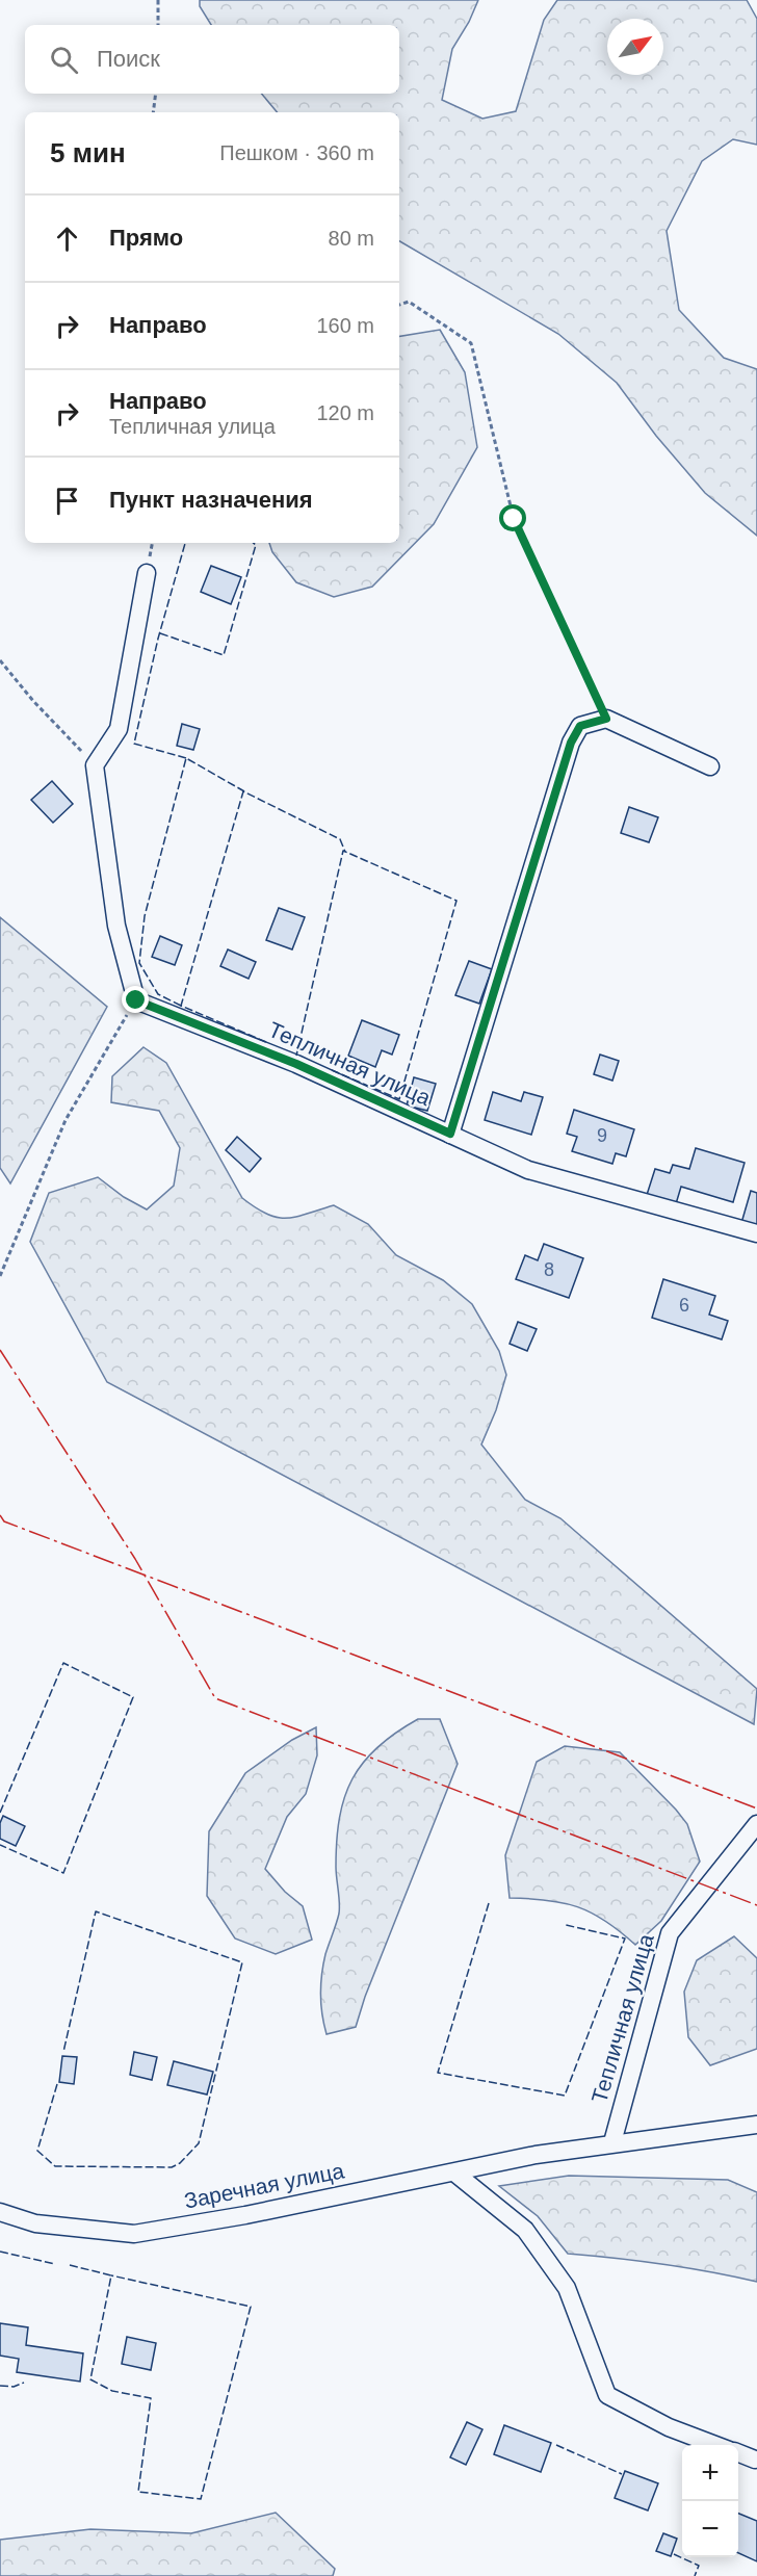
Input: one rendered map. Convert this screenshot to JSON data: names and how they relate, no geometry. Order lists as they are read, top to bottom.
{
  "streets": {
    "street": ["Тепличная улица", "Заречная улица"]
  },
  "crossings": [
    ["Тепличная улица", "Заречная улица"]
  ],
  "house_numbers": ["9", "8", "6"],
  "north": "top right",
  "page": {
    "search": "Поиск",
    "heading": ["5 мин", "Пешком · 360 m"],
    "list": [
      ["Прямо", "80 m"],
      ["Направо", "160 m"],
      ["Направо", "Тепличная улица", "120 m"],
      "Пункт назначения"
    ],
    "map_buttons": ["+", "−"]
  }
}
